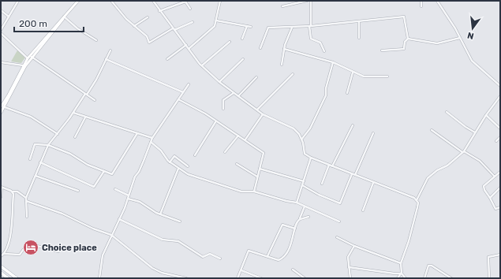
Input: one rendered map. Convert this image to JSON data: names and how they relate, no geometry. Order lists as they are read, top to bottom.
{
  "places": {
    "hotel": ["Choice place"]
  },
  "scale_bar": "200 m",
  "north": "bottom"
}
